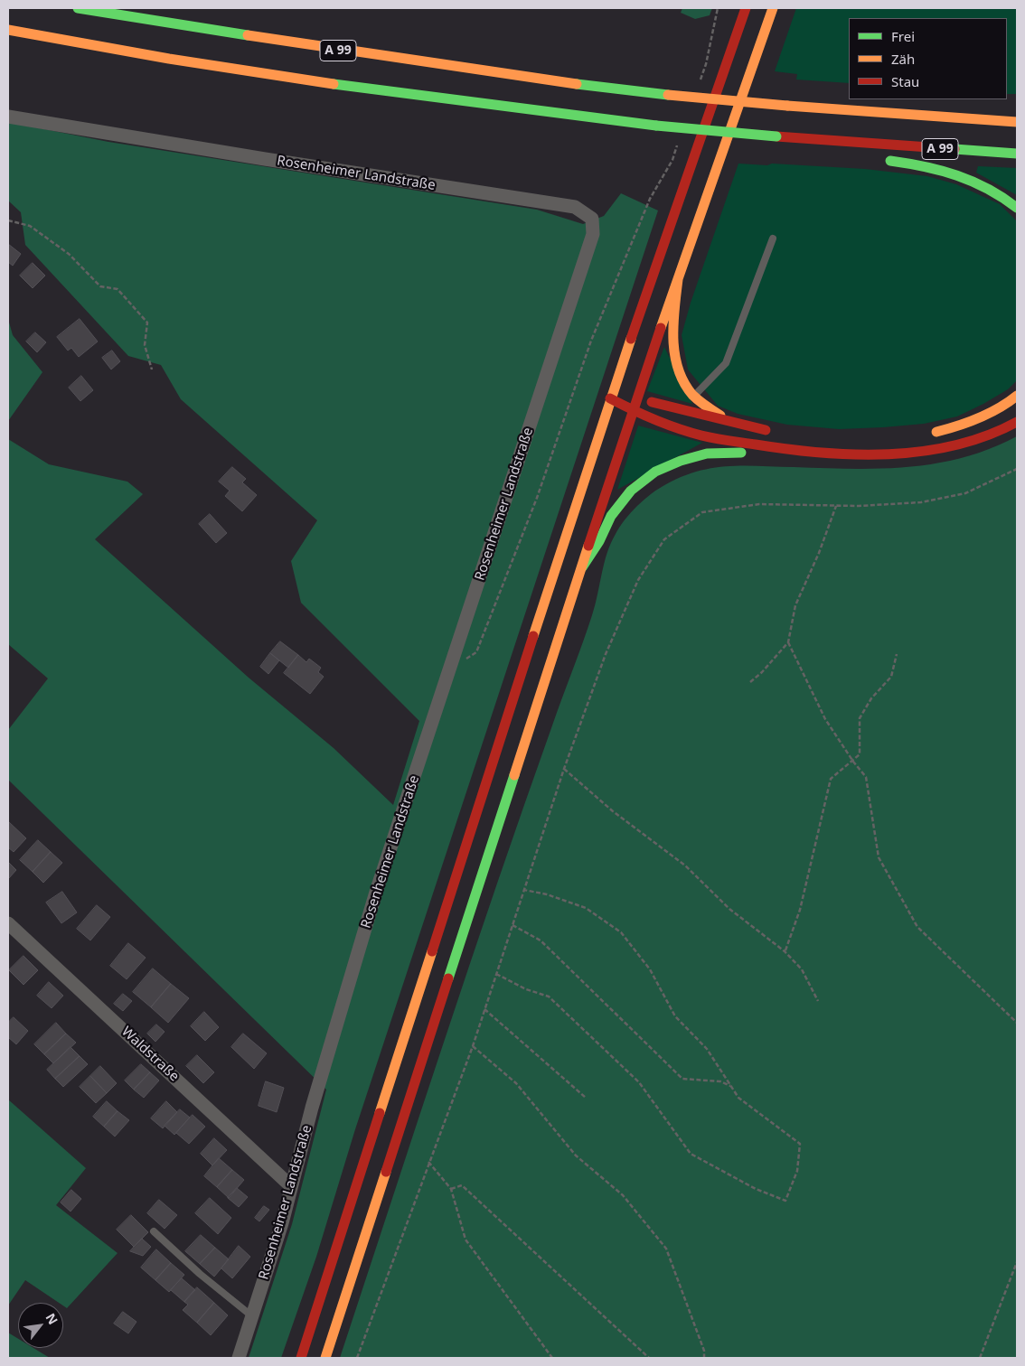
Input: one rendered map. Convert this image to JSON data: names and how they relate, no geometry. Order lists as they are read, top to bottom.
{
  "streets": {
    "main road": ["A 99"],
    "street": ["Rosenheimer Landstraße", "Waldstraße"]
  },
  "crossings": [
    ["Rosenheimer Landstraße", "Waldstraße"]
  ],
  "legend": ["Frei", "Zäh", "Stau"],
  "north": "top right"
}
